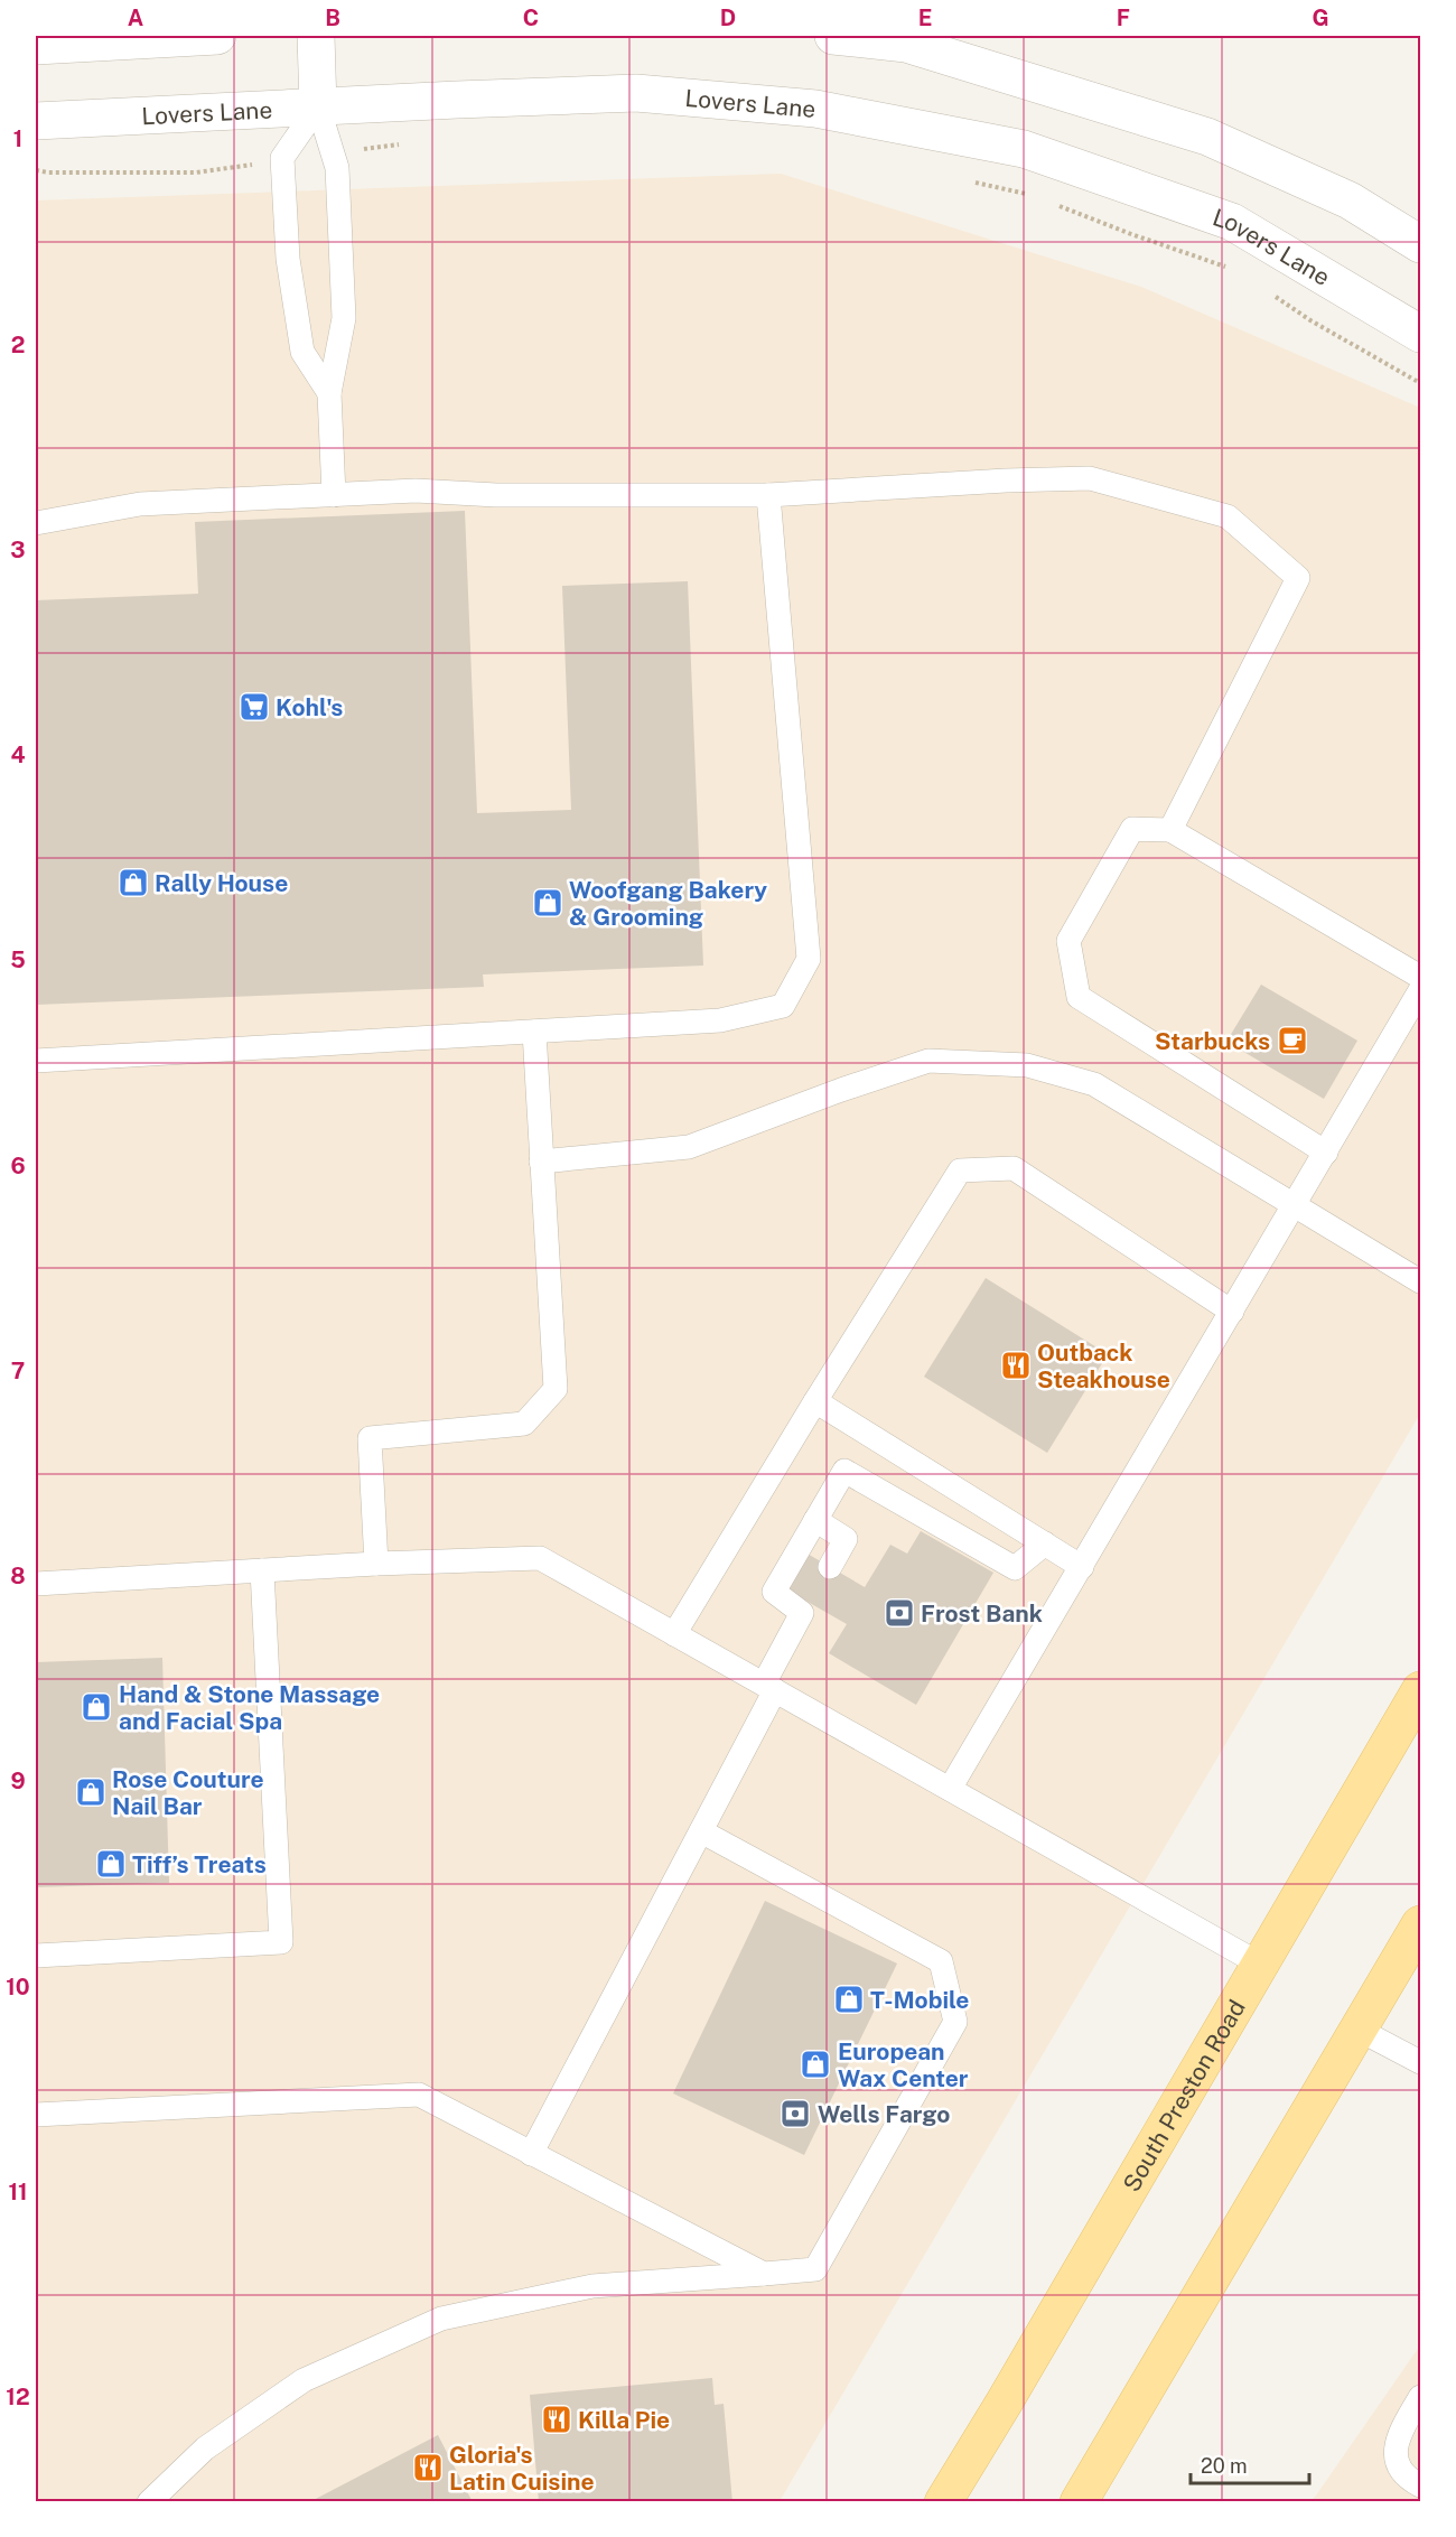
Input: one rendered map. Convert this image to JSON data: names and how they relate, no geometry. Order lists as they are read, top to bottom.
{
  "streets": {
    "main road": ["South Preston Road"],
    "street": ["Lovers Lane"]
  },
  "places": {
    "supermarket": ["Kohl's"],
    "shop": [
      "Rally House",
      "Woofgang Bakery & Grooming",
      "Hand & Stone Massage and Facial Spa",
      "Rose Couture Nail Bar",
      "Tiff’s Treats",
      "T-Mobile",
      "European Wax Center"
    ],
    "cafe": ["Starbucks"],
    "restaurant": ["Outback Steakhouse", "Killa Pie", "Gloria's Latin Cuisine"],
    "bank": ["Frost Bank", "Wells Fargo"]
  },
  "scale_bar": "20 m",
  "grid": {
    "columns": [
      "A",
      "B",
      "C",
      "D",
      "E",
      "F",
      "G"
    ],
    "rows": [
      "1",
      "2",
      "3",
      "4",
      "5",
      "6",
      "7",
      "8",
      "9",
      "10",
      "11",
      "12"
    ]
  }
}
